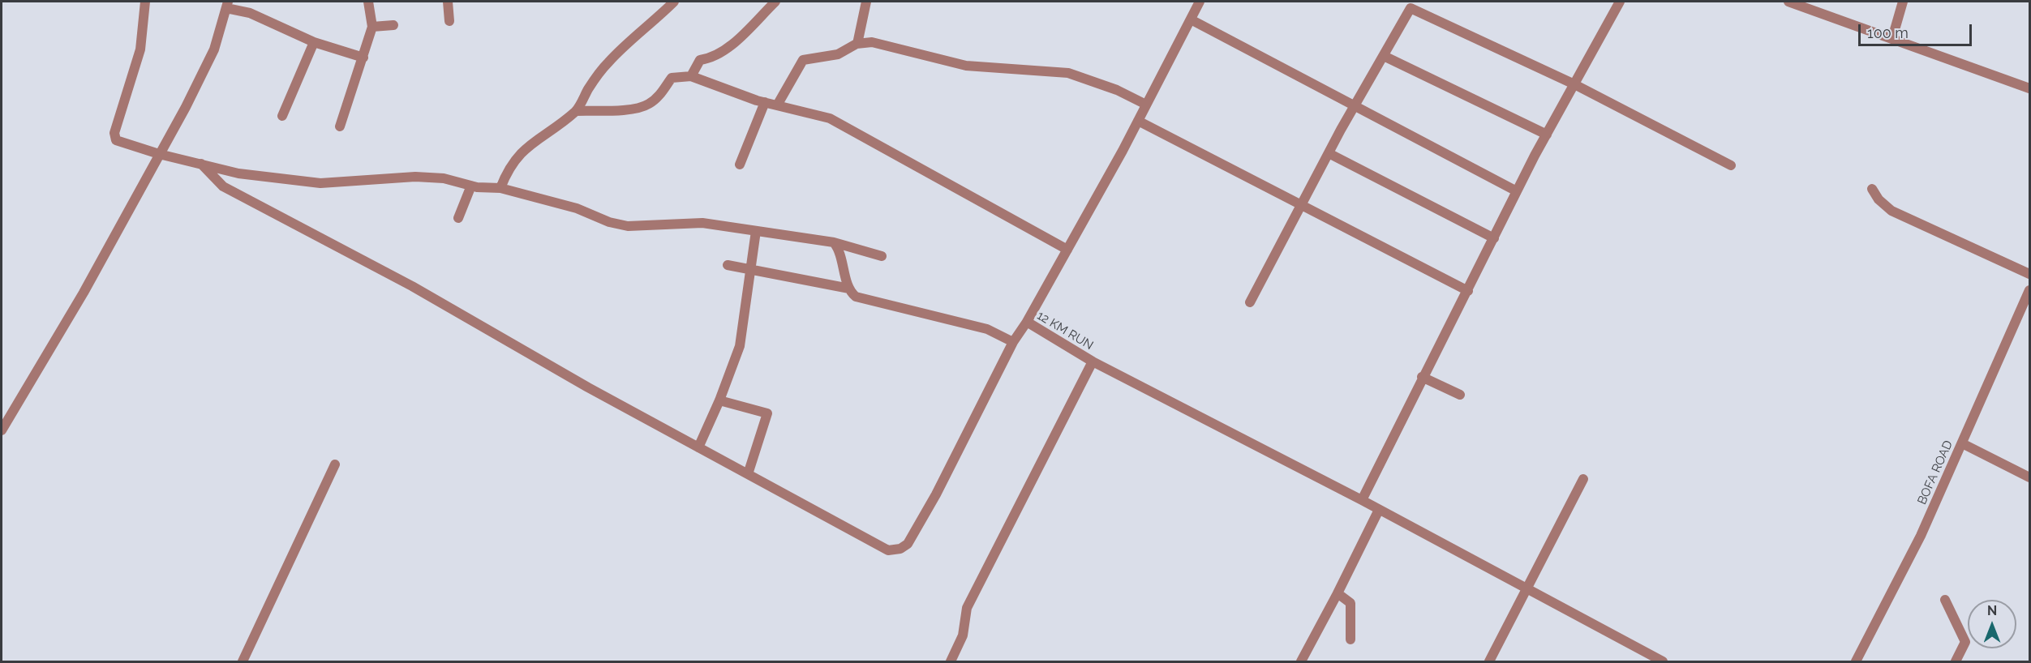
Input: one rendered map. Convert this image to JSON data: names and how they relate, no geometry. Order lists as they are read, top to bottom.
{
  "streets": {
    "street": ["12 KM RUN", "BOFA ROAD"]
  },
  "scale_bar": "100 m",
  "north": "top"
}
